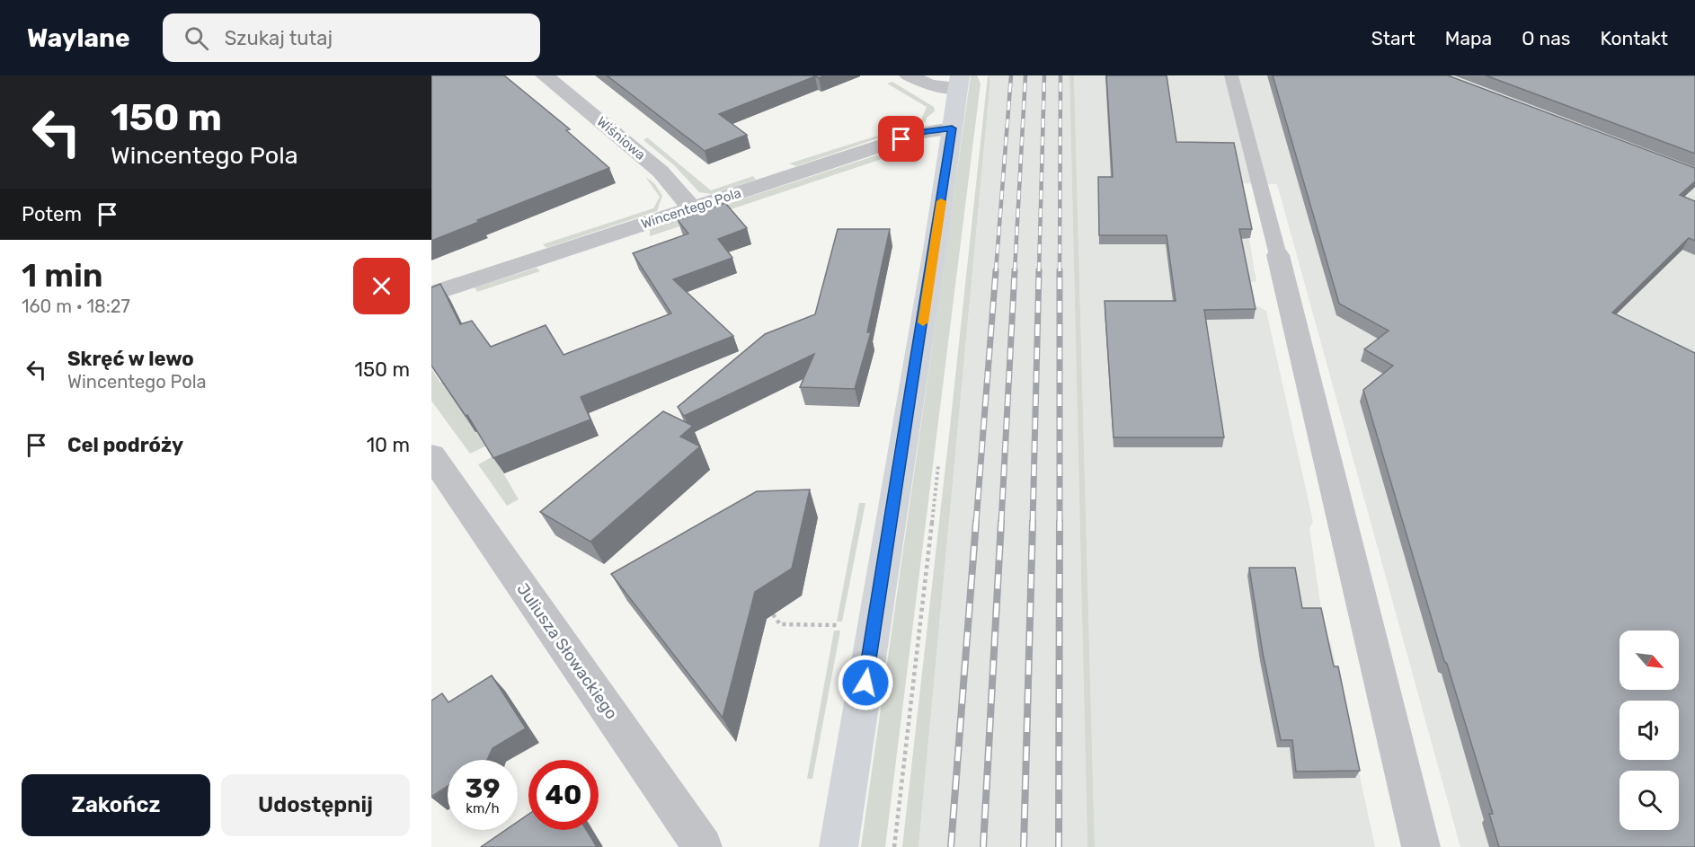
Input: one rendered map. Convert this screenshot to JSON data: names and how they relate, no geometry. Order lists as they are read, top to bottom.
{
  "streets": {
    "street": ["Wiśniowa", "Wincentego Pola", "Juliusza Słowackiego"]
  },
  "crossings": [
    ["Wiśniowa", "Wincentego Pola"]
  ],
  "north": "bottom right",
  "page": {
    "header": "Waylane",
    "search": "Szukaj tutaj",
    "nav": [
      "Start",
      "Mapa",
      "O nas",
      "Kontakt"
    ],
    "turn": ["150 m", "Wincentego Pola"],
    "then": "Potem",
    "heading": ["1 min", "160 m · 18:27"],
    "list": [
      {
        "name": "Skręć w lewo",
        "note": "Wincentego Pola",
        "value": "150 m"
      },
      {
        "name": "Cel podróży",
        "value": "10 m"
      }
    ],
    "speed": "39 km/h",
    "limit": "40",
    "buttons": ["Zakończ", "Udostępnij"]
  }
}
